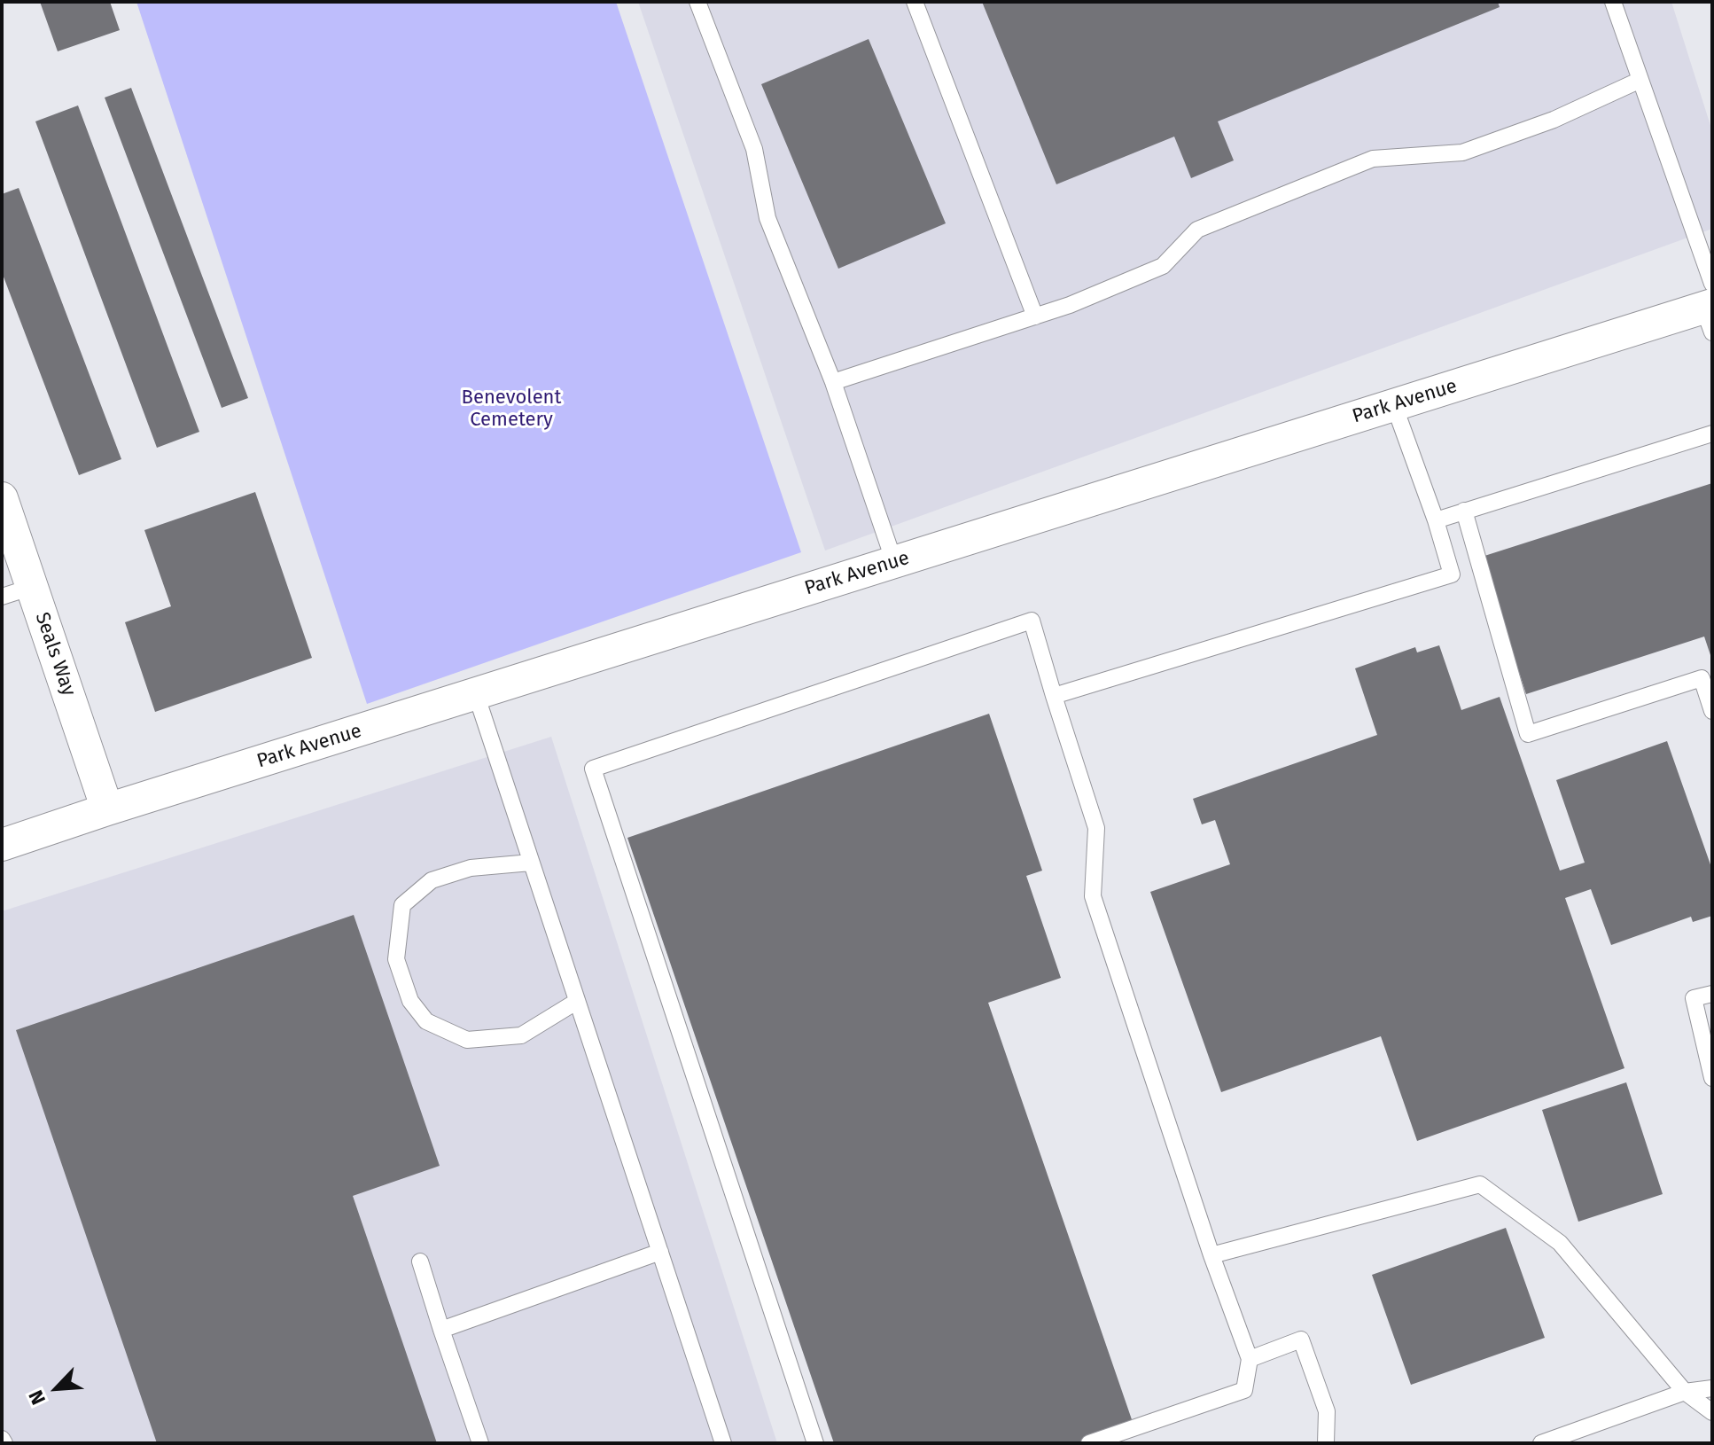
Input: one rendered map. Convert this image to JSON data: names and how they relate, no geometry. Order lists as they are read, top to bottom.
{
  "streets": {
    "street": ["Park Avenue", "Seals Way"]
  },
  "crossings": [
    ["Park Avenue", "Seals Way"]
  ],
  "parks": ["Benevolent Cemetery"],
  "north": "bottom left"
}
